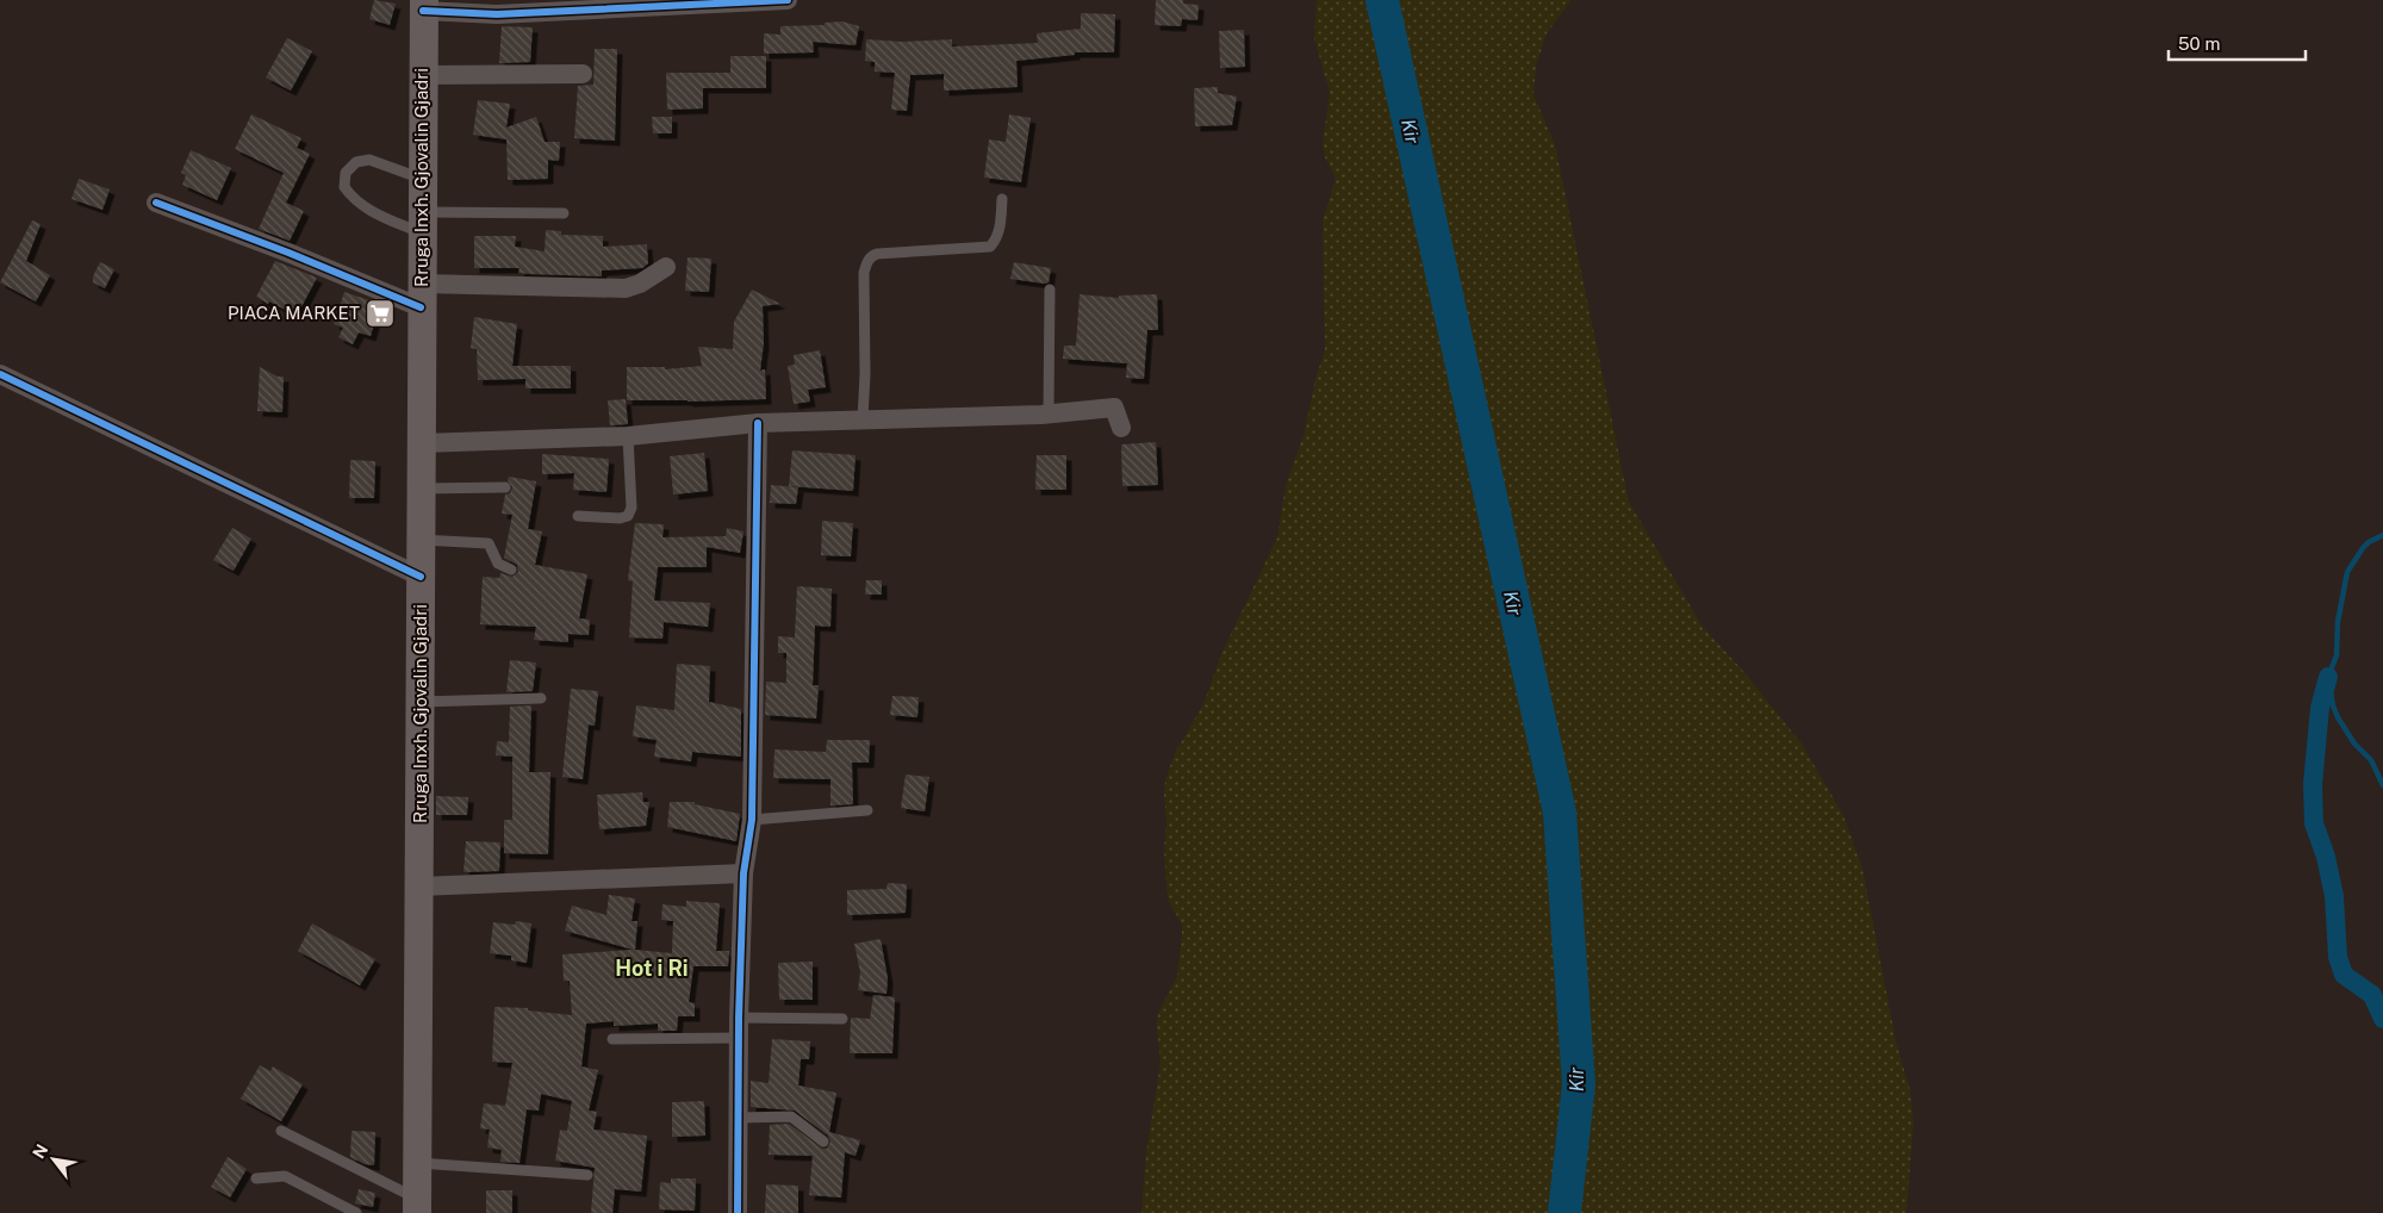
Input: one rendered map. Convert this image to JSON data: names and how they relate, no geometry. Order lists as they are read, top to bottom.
{
  "streets": {
    "main road": ["Rruga Inxh. Gjovalin Gjadri"]
  },
  "districts": ["Hot i Ri"],
  "water": ["Kir"],
  "places": {
    "supermarket": ["PIACA MARKET"]
  },
  "scale_bar": "50 m",
  "north": "top left"
}
